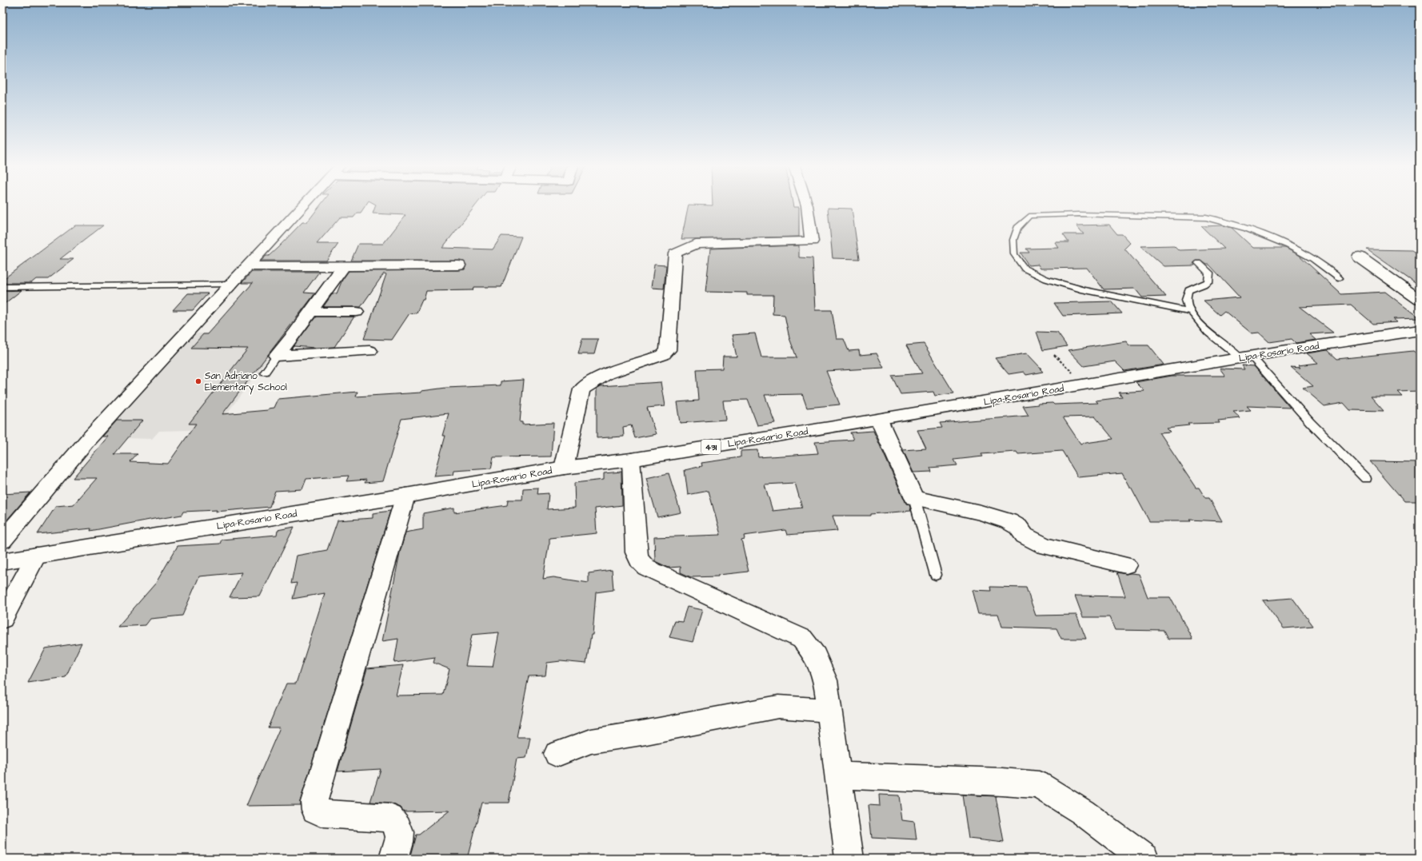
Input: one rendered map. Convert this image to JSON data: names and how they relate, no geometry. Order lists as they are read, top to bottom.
{
  "streets": {
    "street": ["Lipa-Rosario Road", "431"]
  },
  "places": ["San Adriano Elementary School"]
}
